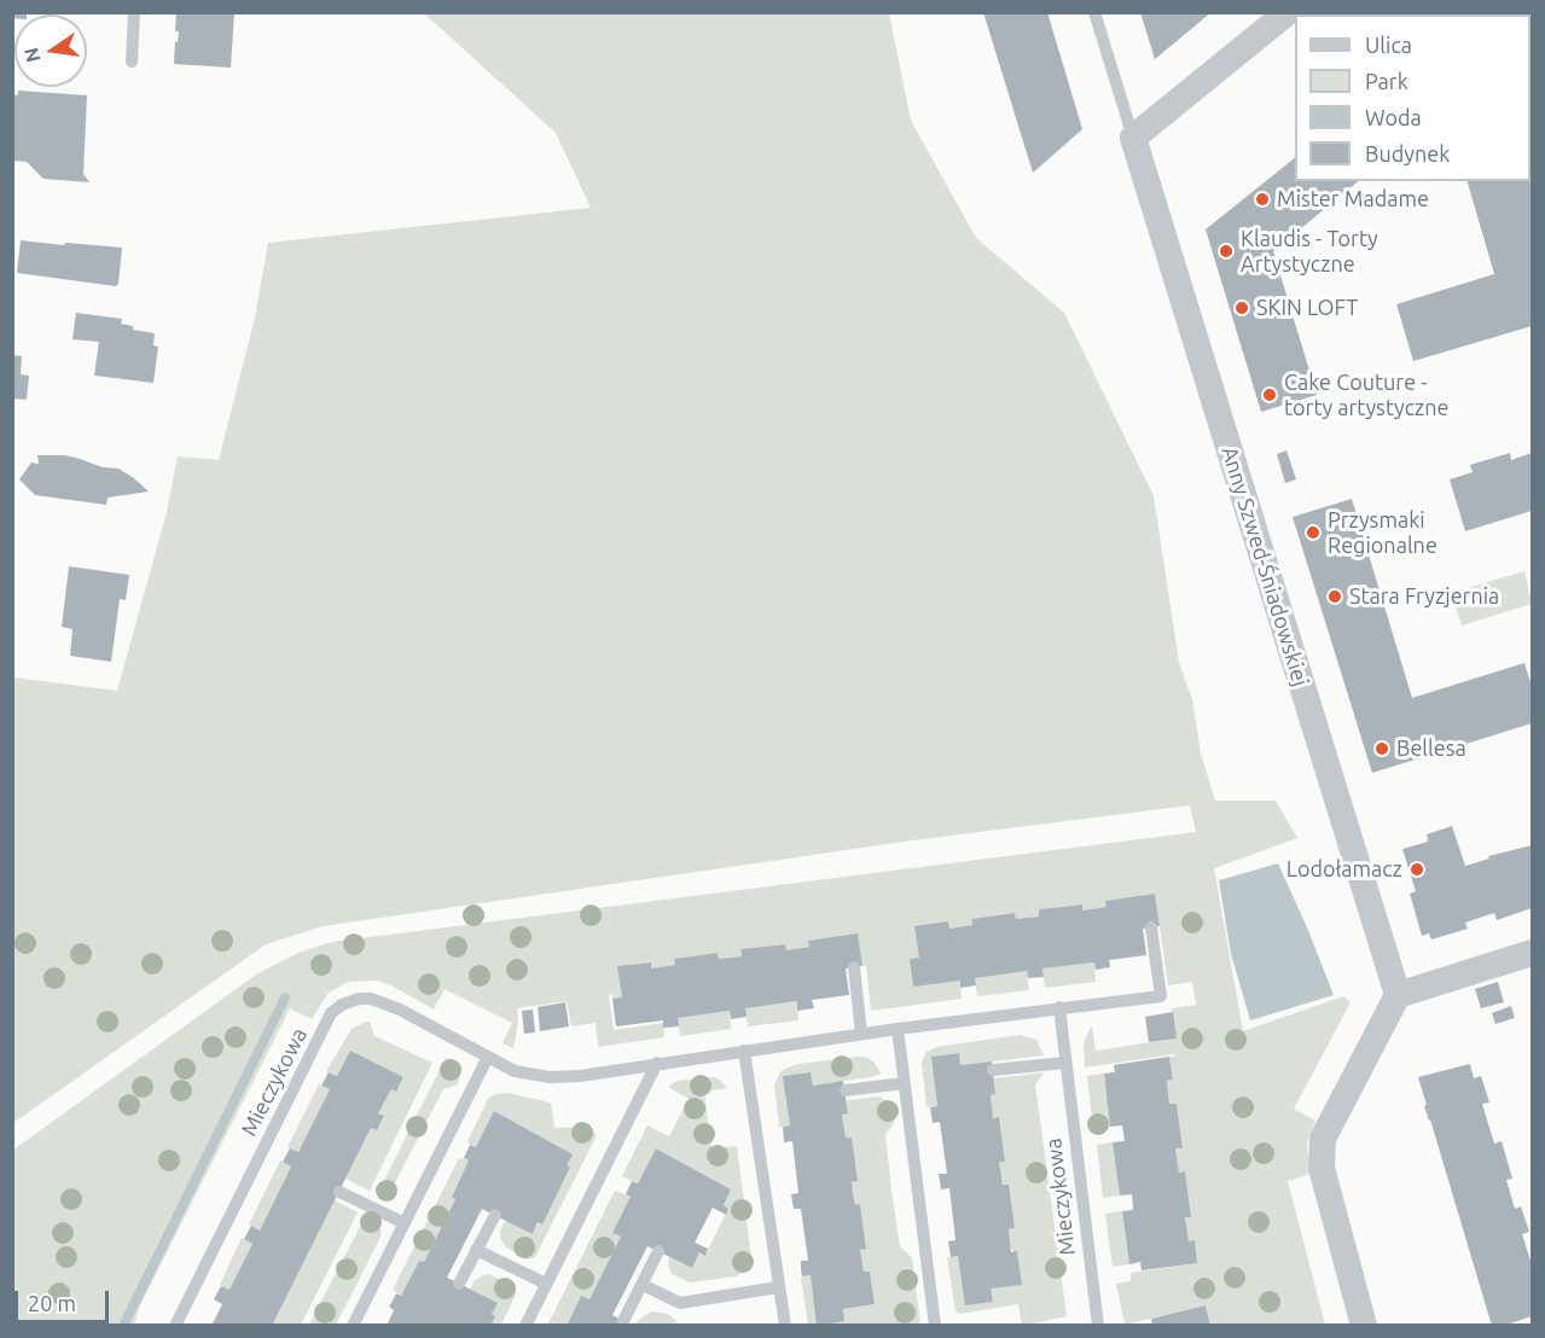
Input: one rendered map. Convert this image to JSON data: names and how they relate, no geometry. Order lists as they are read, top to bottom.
{
  "streets": {
    "street": ["Anny Szwed-Śniadowskiej"],
    "lane": ["Mieczykowa"]
  },
  "places": [
    "Mister Madame",
    "Klaudis - Torty Artystyczne",
    "SKIN LOFT",
    "Cake Couture - torty artystyczne",
    "Przysmaki Regionalne",
    "Stara Fryzjernia",
    "Bellesa",
    "Lodołamacz"
  ],
  "legend": [
    "Ulica",
    "Park",
    "Woda",
    "Budynek"
  ],
  "scale_bar": "20 m",
  "north": "left"
}
